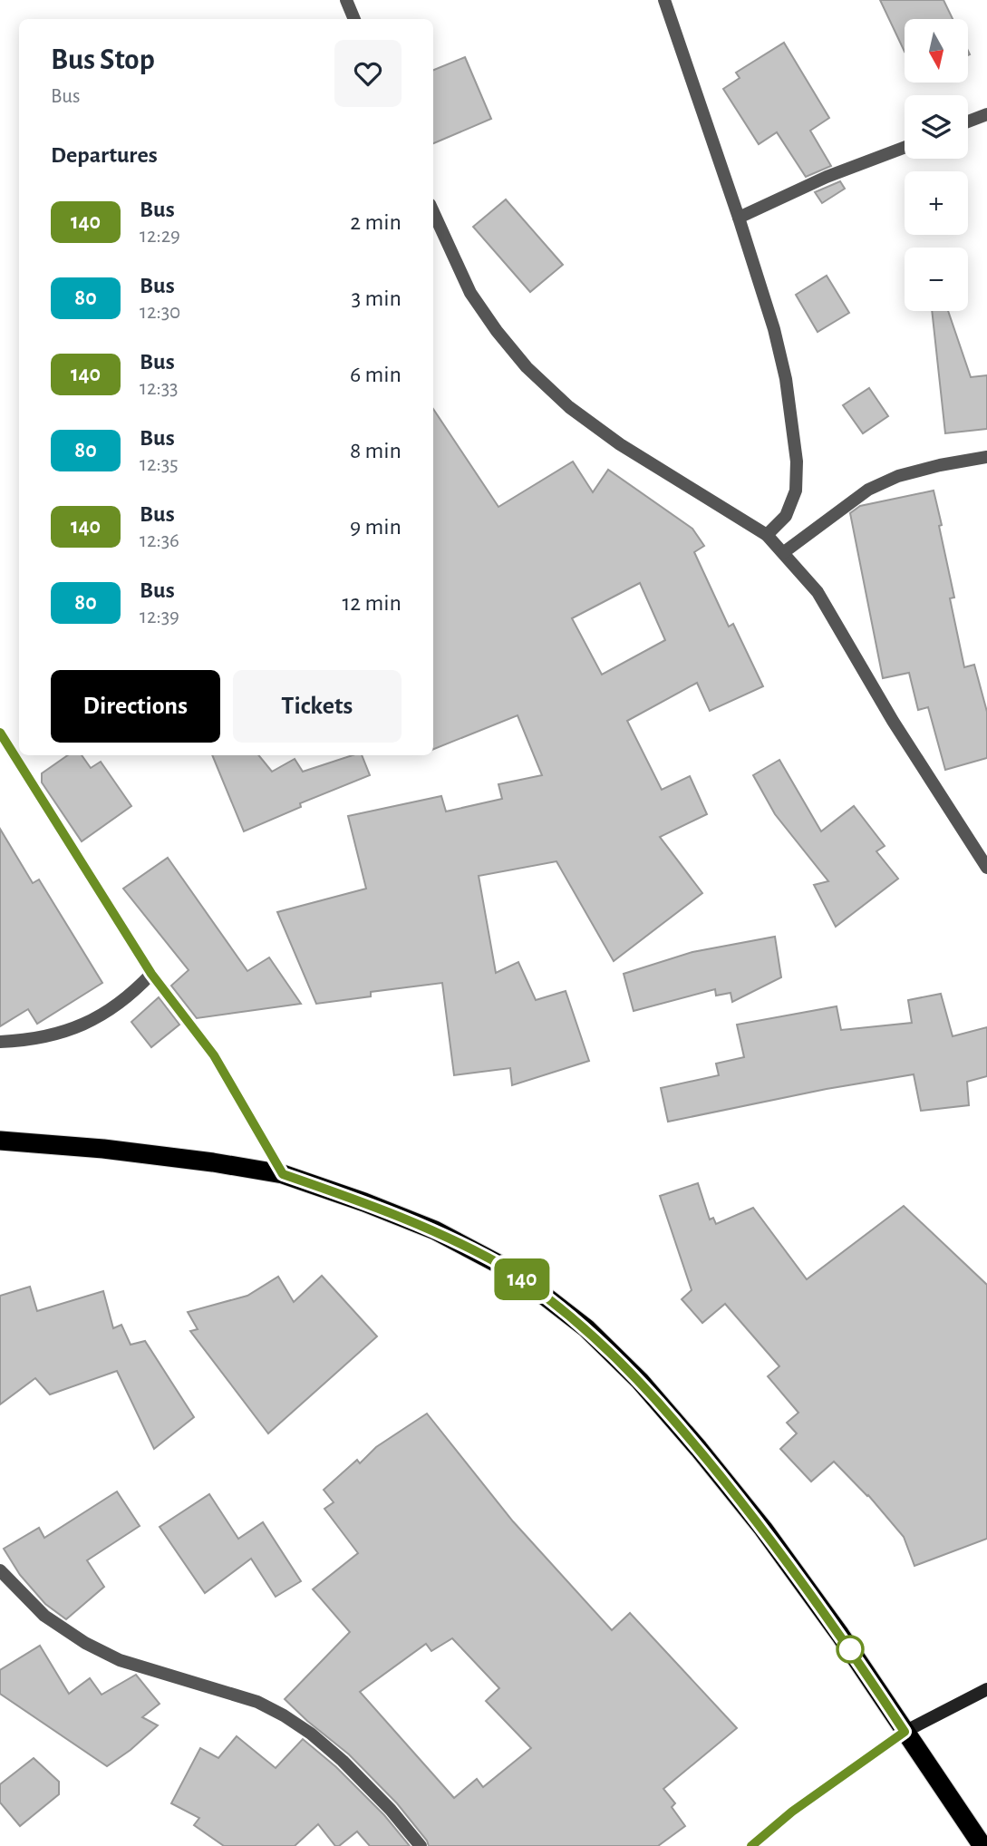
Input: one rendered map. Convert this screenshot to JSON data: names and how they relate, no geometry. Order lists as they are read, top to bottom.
{
  "lines": ["bus line 140"],
  "north": "bottom",
  "page": {
    "on_map": "140",
    "map_buttons": ["+", "−"],
    "heading": [
      ["Bus Stop", "Bus"],
      "Departures"
    ],
    "list": [
      {
        "mark": "140",
        "name": "Bus",
        "note": "12:29",
        "value": "2 min"
      },
      {
        "mark": "80",
        "name": "Bus",
        "note": "12:30",
        "value": "3 min"
      },
      {
        "mark": "140",
        "name": "Bus",
        "note": "12:33",
        "value": "6 min"
      },
      {
        "mark": "80",
        "name": "Bus",
        "note": "12:35",
        "value": "8 min"
      },
      {
        "mark": "140",
        "name": "Bus",
        "note": "12:36",
        "value": "9 min"
      },
      {
        "mark": "80",
        "name": "Bus",
        "note": "12:39",
        "value": "12 min"
      }
    ],
    "buttons": ["Directions", "Tickets"]
  }
}
